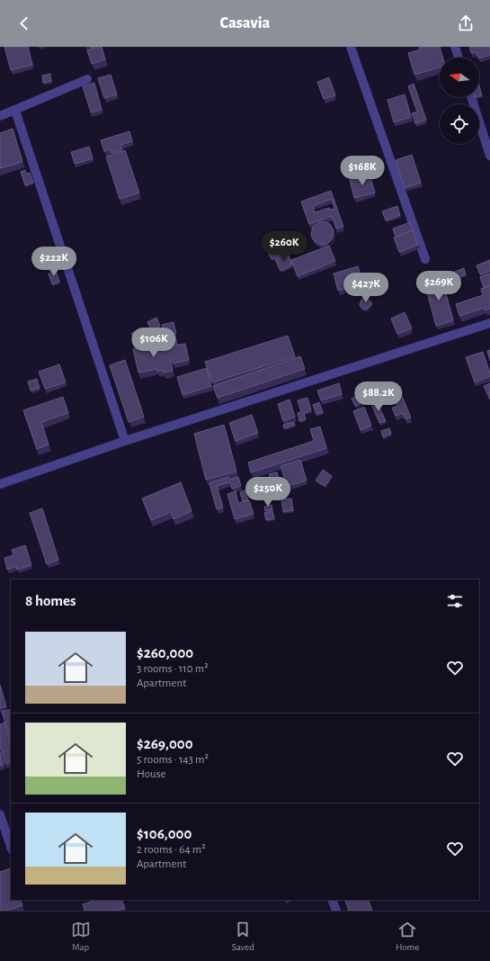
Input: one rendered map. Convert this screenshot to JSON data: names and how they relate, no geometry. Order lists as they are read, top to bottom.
{
  "north": "left",
  "page": {
    "header": "Casavia",
    "price": [
      "$168K",
      "$260K",
      "$222K",
      "$269K",
      "$427K",
      "$106K",
      "$88.2K",
      "$250K"
    ],
    "heading": "8 homes",
    "list": [
      {
        "name": "$260,000",
        "note": "3 rooms · 110 m² · Apartment"
      },
      {
        "name": "$269,000",
        "note": "5 rooms · 143 m² · House"
      },
      {
        "name": "$106,000",
        "note": "2 rooms · 64 m² · Apartment"
      }
    ],
    "tabs": ["Map", "Saved", "Home"]
  }
}
